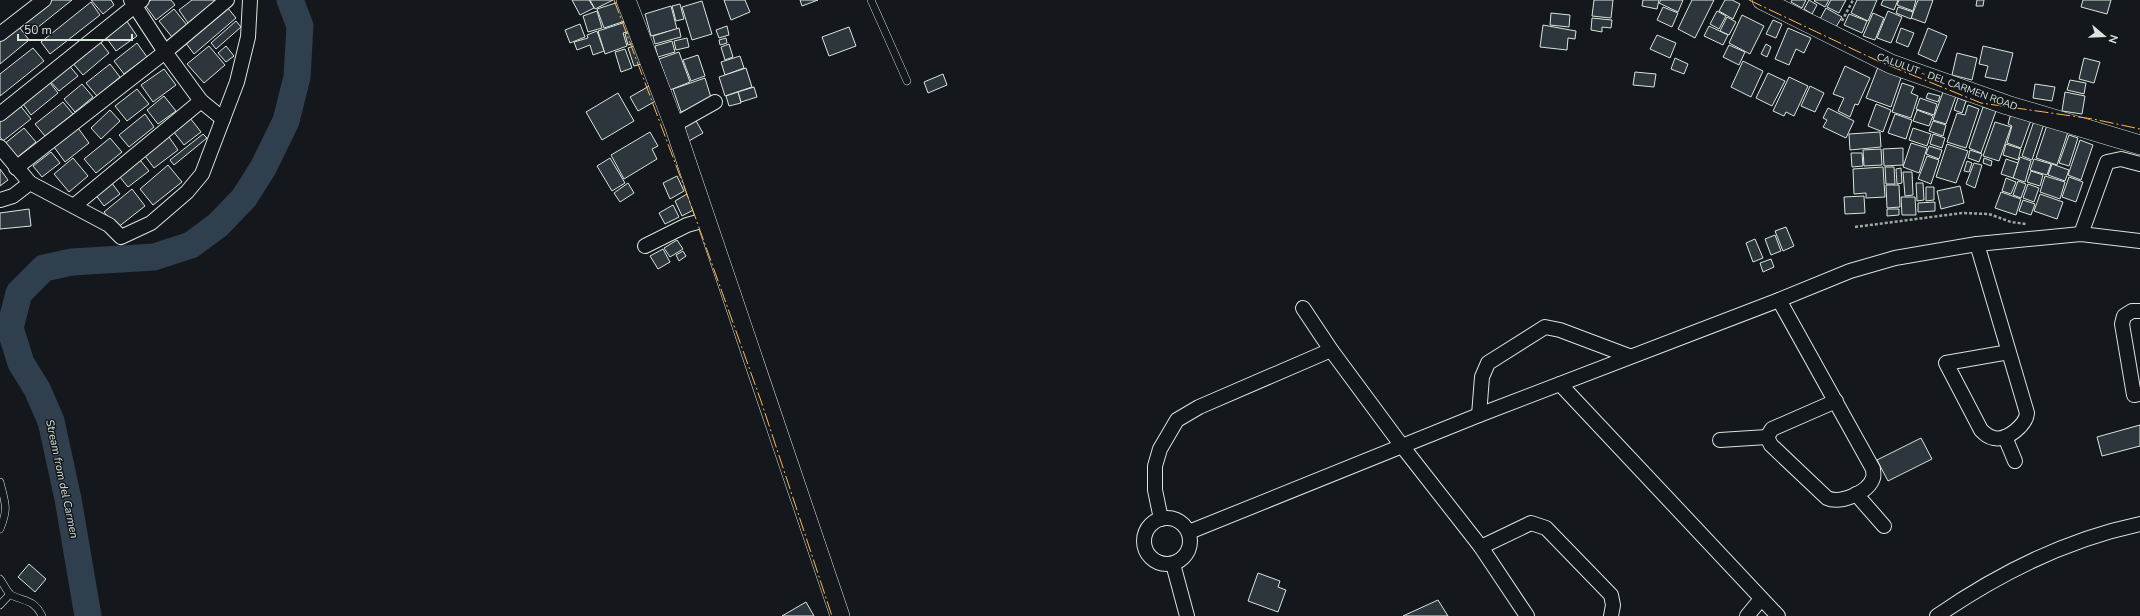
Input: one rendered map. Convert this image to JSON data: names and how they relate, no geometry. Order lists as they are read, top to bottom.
{
  "streets": {
    "main road": ["CALULUT - DEL CARMEN ROAD"]
  },
  "water": ["Stream from del Carmen"],
  "scale_bar": "50 m",
  "north": "right"
}
